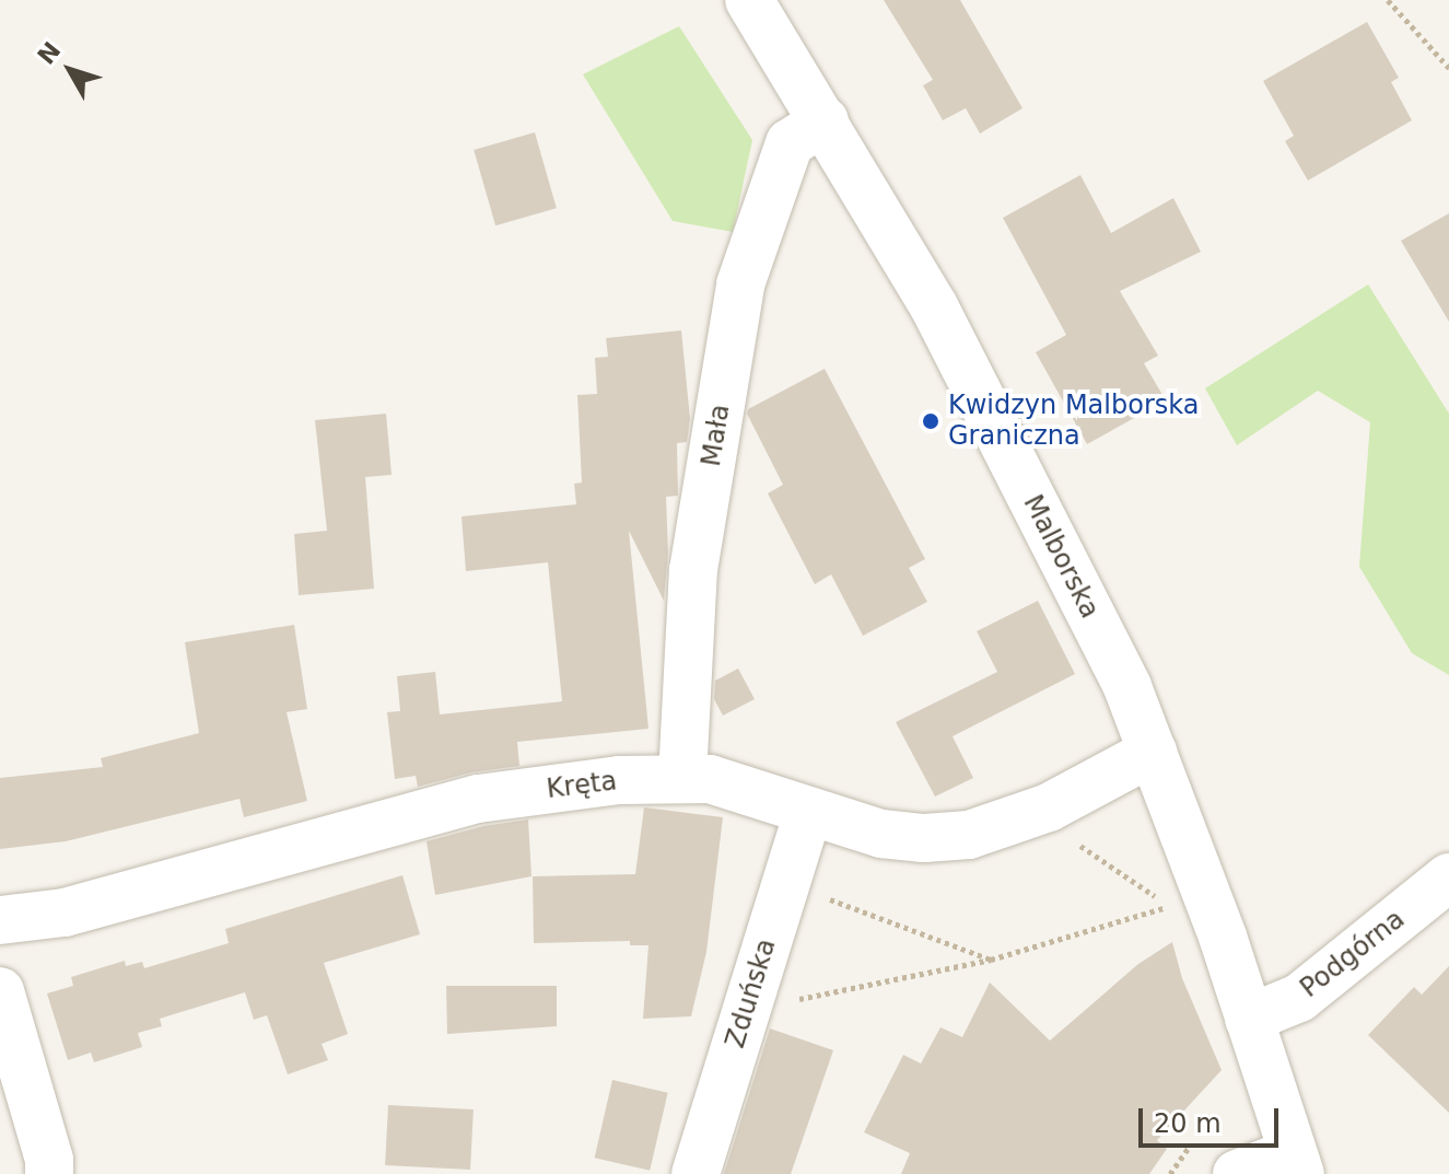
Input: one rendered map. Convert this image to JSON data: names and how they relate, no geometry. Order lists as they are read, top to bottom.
{
  "streets": {
    "street": [
      "Mała",
      "Malborska",
      "Kręta",
      "Podgórna",
      "Zduńska"
    ]
  },
  "crossings": [
    ["Mała", "Malborska"],
    ["Mała", "Kręta"],
    ["Malborska", "Kręta"],
    ["Malborska", "Podgórna"],
    ["Kręta", "Zduńska"]
  ],
  "places": ["Kwidzyn Malborska Graniczna"],
  "scale_bar": "20 m",
  "north": "top left"
}
